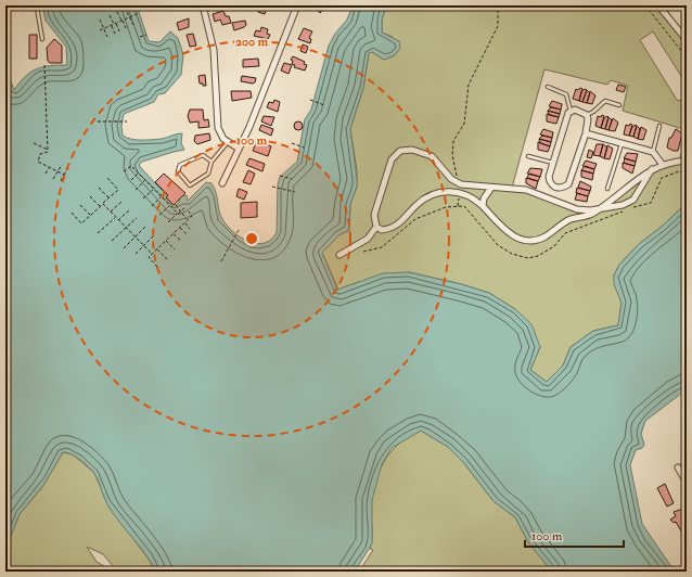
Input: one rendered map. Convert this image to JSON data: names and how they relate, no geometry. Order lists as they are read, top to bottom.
{
  "scale_bar": "100 m",
  "rings": ["200 m", "100 m"]
}
